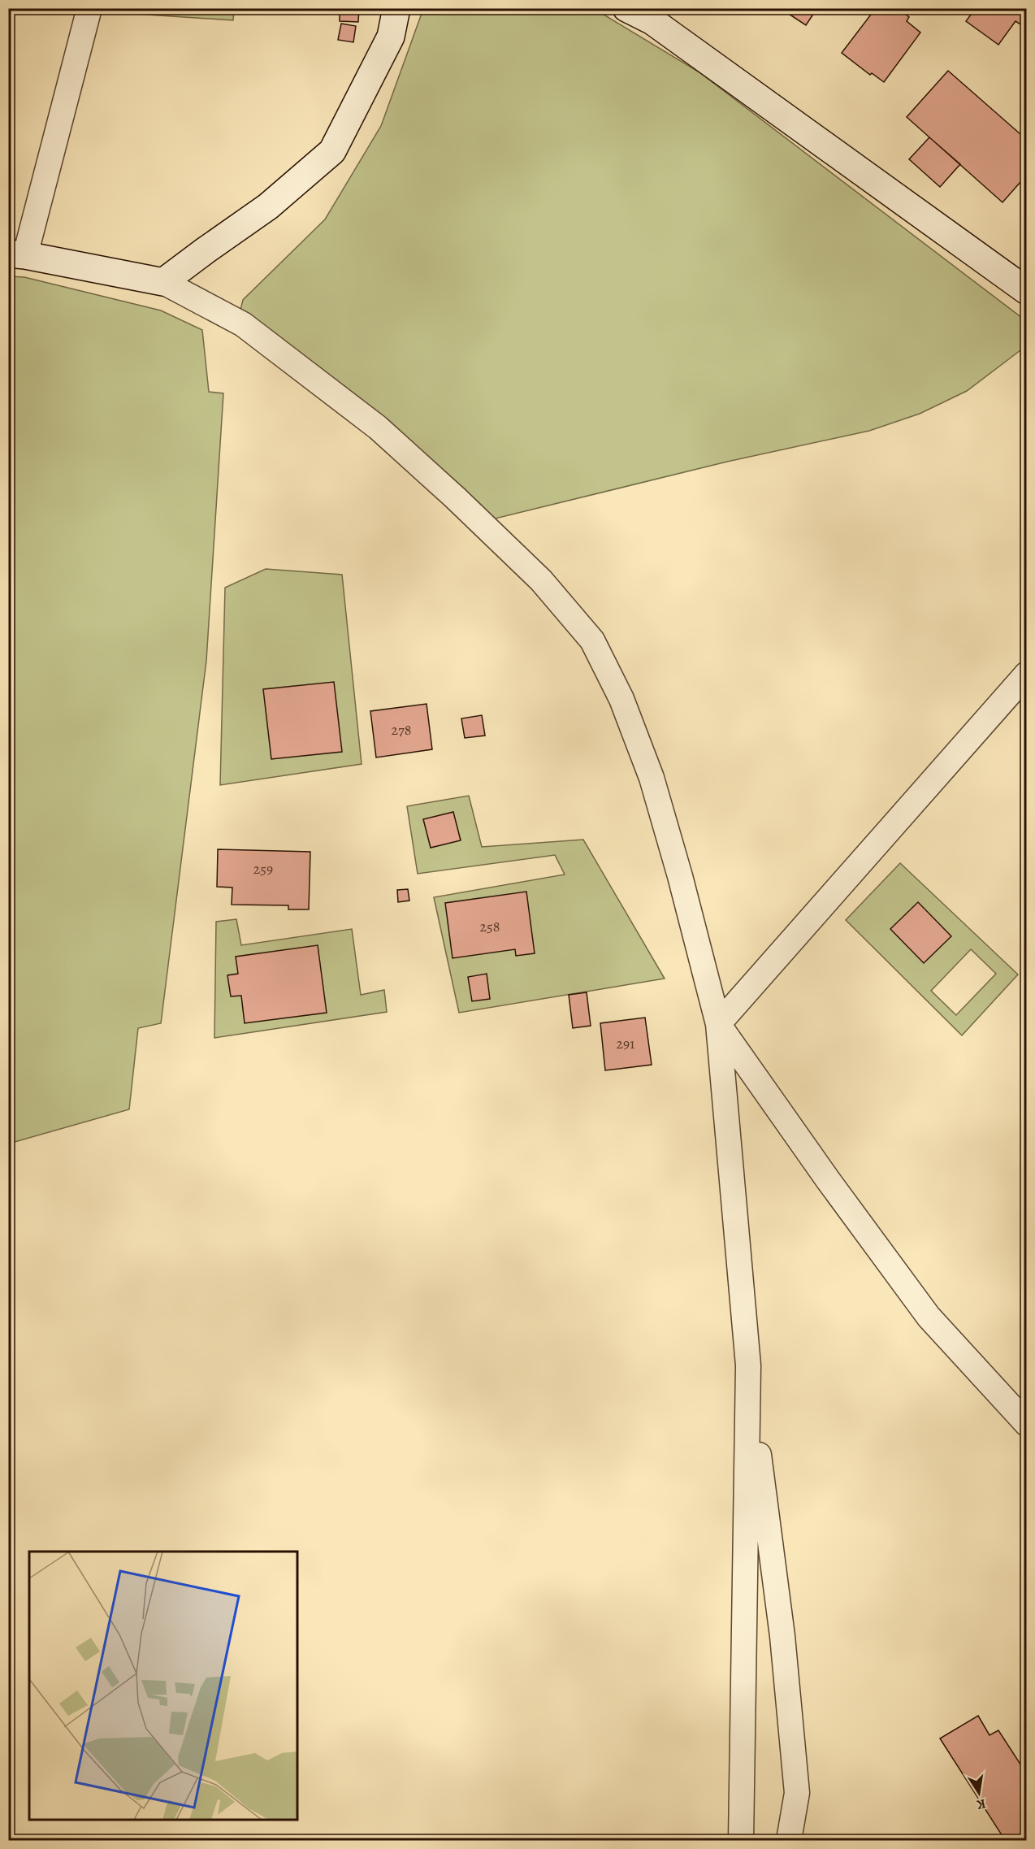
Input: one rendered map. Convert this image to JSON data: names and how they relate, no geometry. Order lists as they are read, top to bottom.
{
  "house_numbers": [
    "278",
    "259",
    "258",
    "291"
  ],
  "north": "bottom"
}
